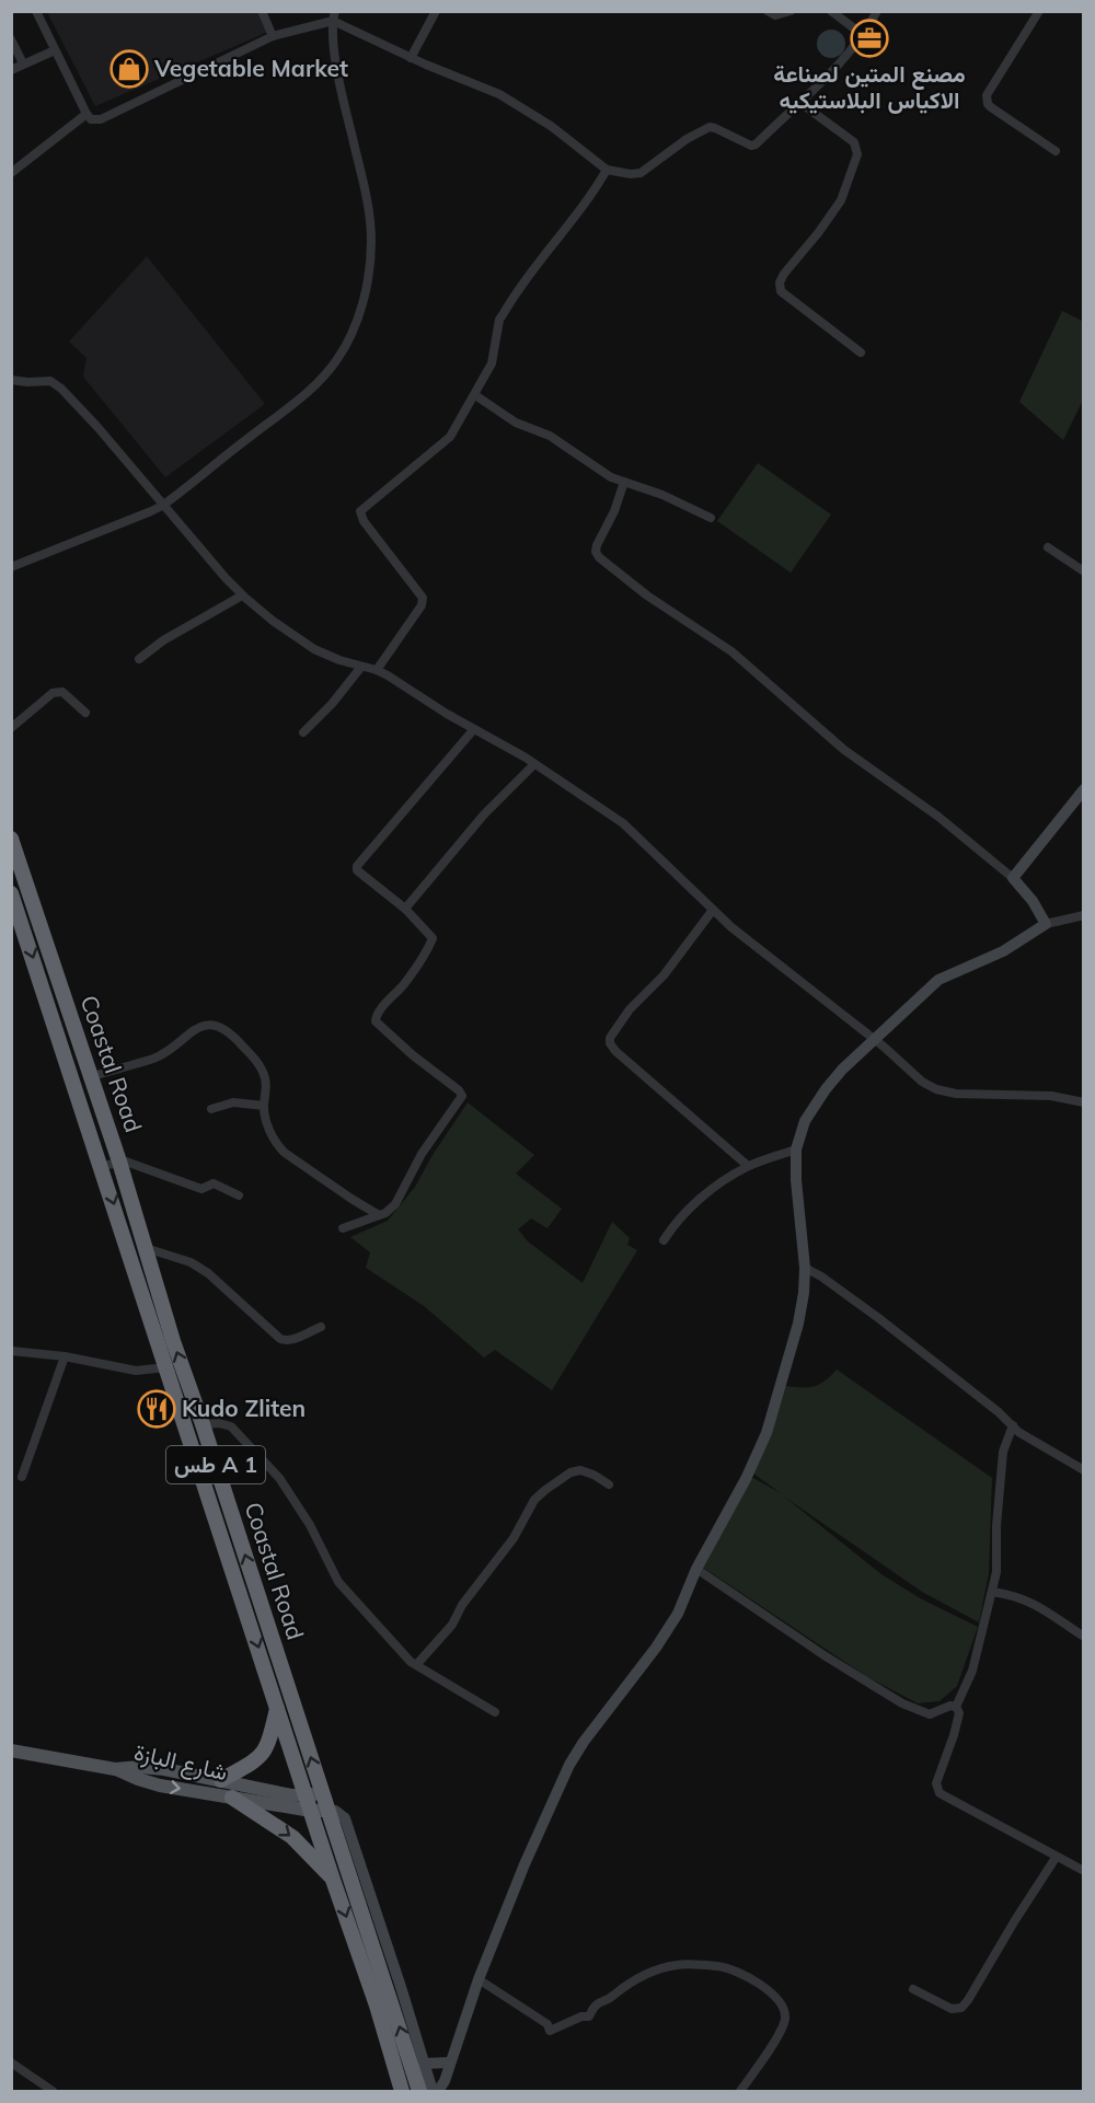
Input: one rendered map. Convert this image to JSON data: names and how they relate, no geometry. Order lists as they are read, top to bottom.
{
  "streets": {
    "highway": ["Coastal Road", "طس A 1"],
    "main road": ["شارع البازة"]
  },
  "crossings": [
    ["Coastal Road", "شارع البازة"]
  ],
  "places": {
    "office": ["مصنع المتين لصناعة الاكياس البلاستيكيه"],
    "shop": ["Vegetable Market"],
    "restaurant": ["Kudo Zliten"]
  }
}
